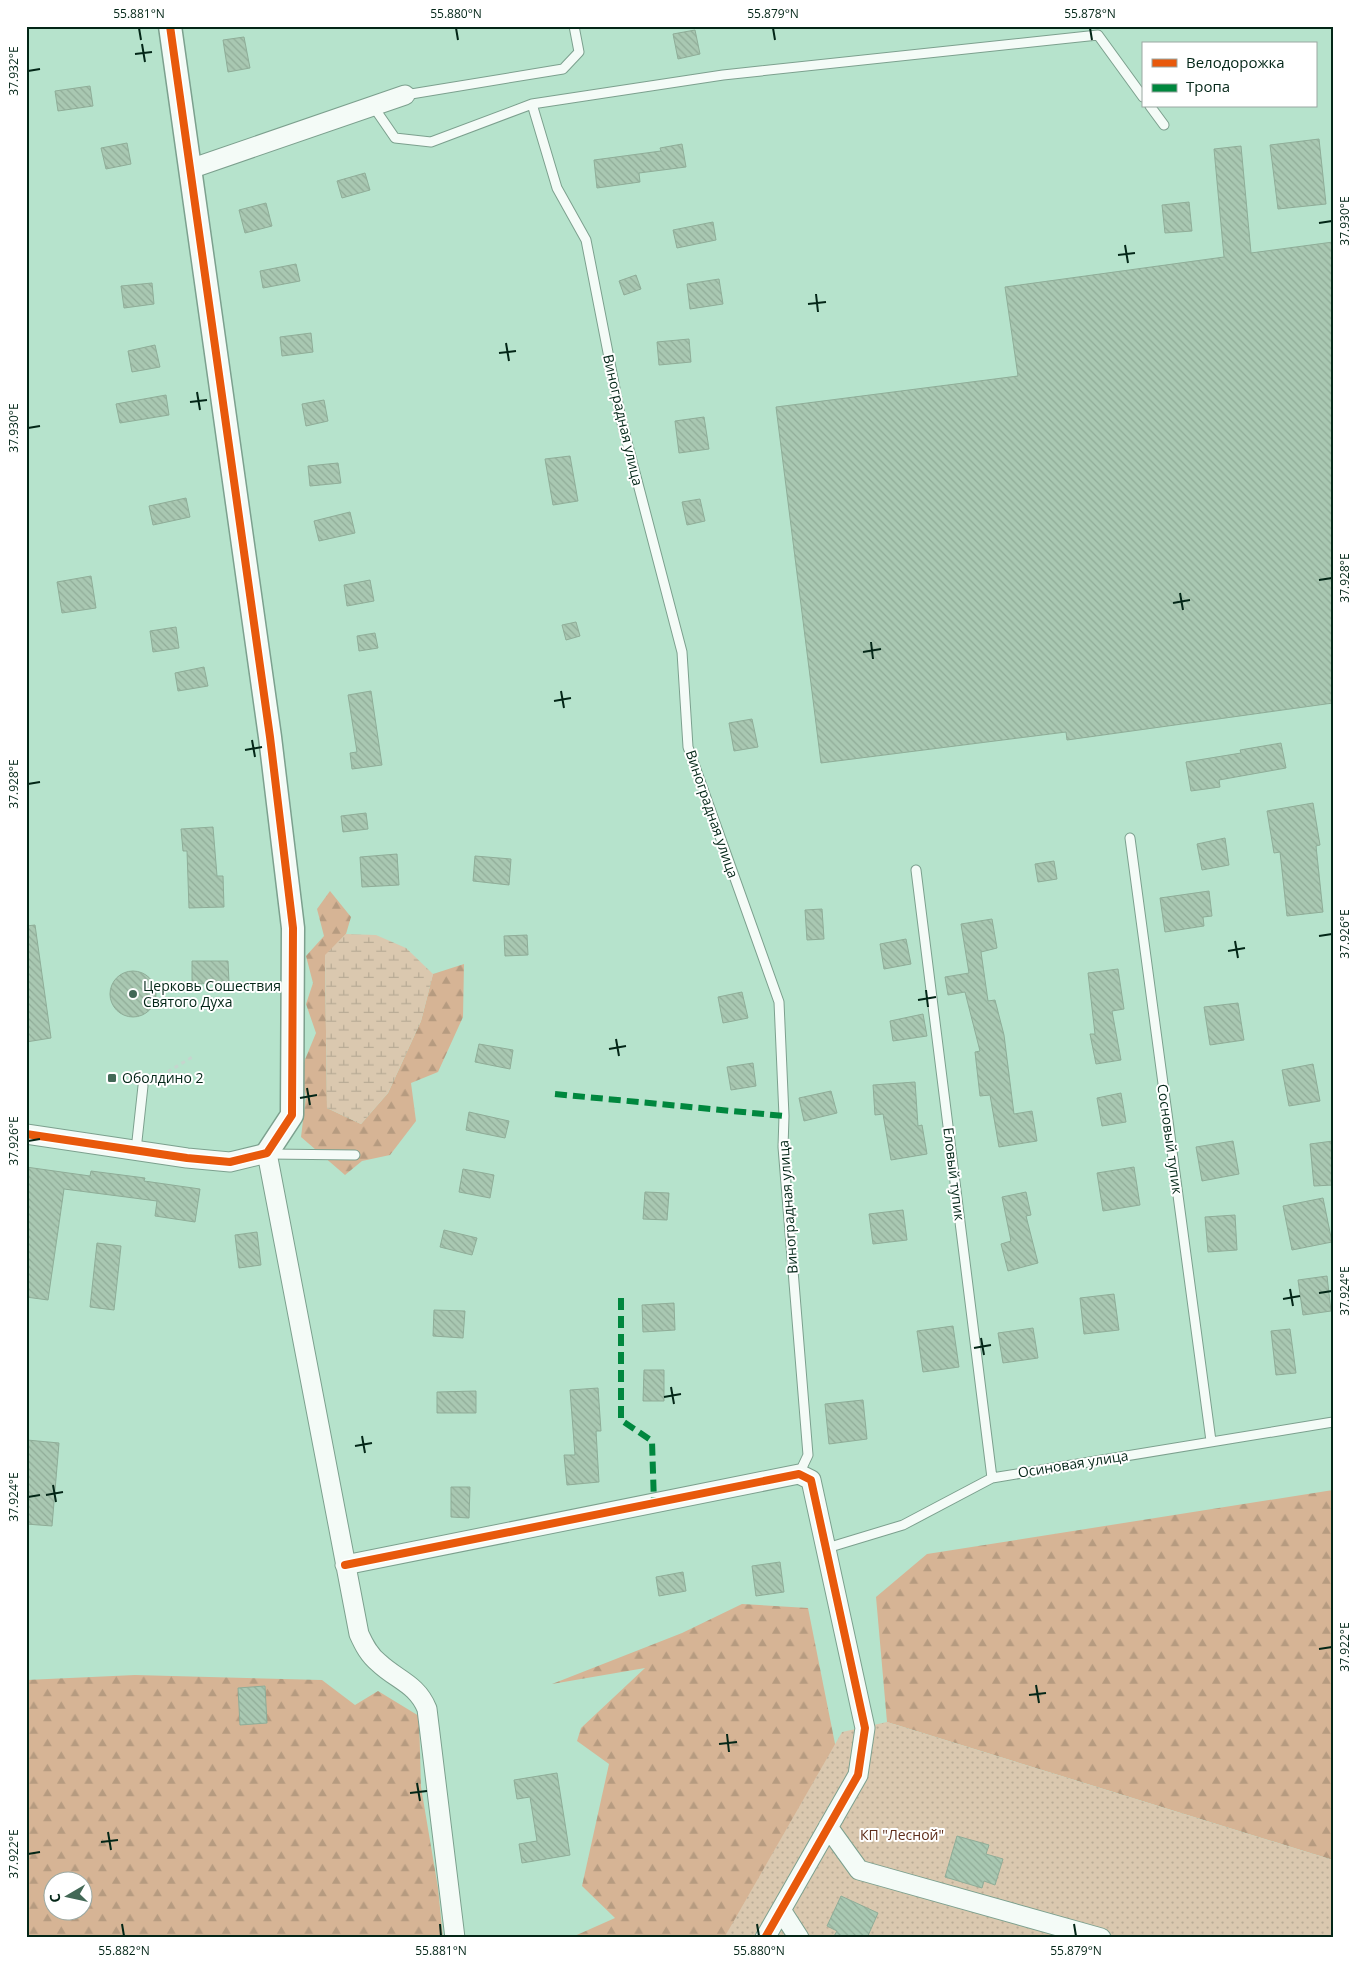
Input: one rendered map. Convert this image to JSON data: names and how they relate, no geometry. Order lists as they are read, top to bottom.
{
  "streets": {
    "lane": [
      "Виноградная улица",
      "Сосновый тупик",
      "Еловый тупик",
      "Осиновая улица"
    ]
  },
  "crossings": [
    ["Сосновый тупик", "Осиновая улица"],
    ["Еловый тупик", "Осиновая улица"]
  ],
  "parks": ["КП \"Лесной\""],
  "places": {
    "other": ["Церковь Сошествия Святого Духа"],
    "transit": ["Оболдино 2"]
  },
  "legend": ["Велодорожка", "Тропа"],
  "north": "left",
  "coordinates": [
    "55.881°N",
    "55.880°N",
    "55.879°N",
    "55.878°N",
    "37.932°E",
    "37.930°E",
    "37.928°E",
    "37.926°E",
    "37.924°E",
    "37.922°E",
    "55.882°N"
  ]
}
